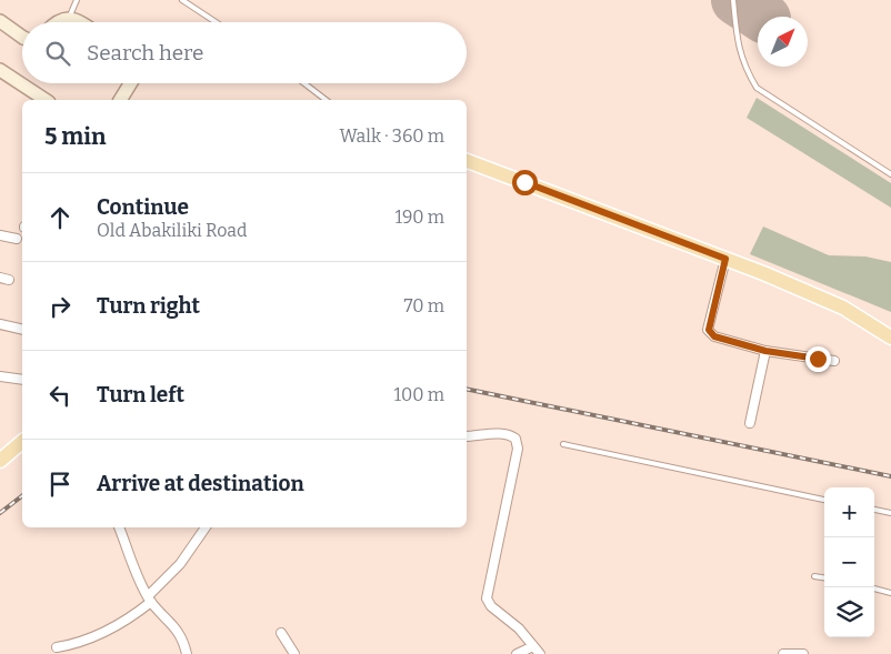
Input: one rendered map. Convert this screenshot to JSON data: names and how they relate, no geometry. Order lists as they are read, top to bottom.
{
  "north": "top right",
  "page": {
    "search": "Search here",
    "heading": ["5 min", "Walk · 360 m"],
    "list": [
      ["Continue", "Old Abakiliki Road", "190 m"],
      ["Turn right", "70 m"],
      ["Turn left", "100 m"],
      "Arrive at destination"
    ],
    "map_buttons": ["+", "−"]
  }
}
